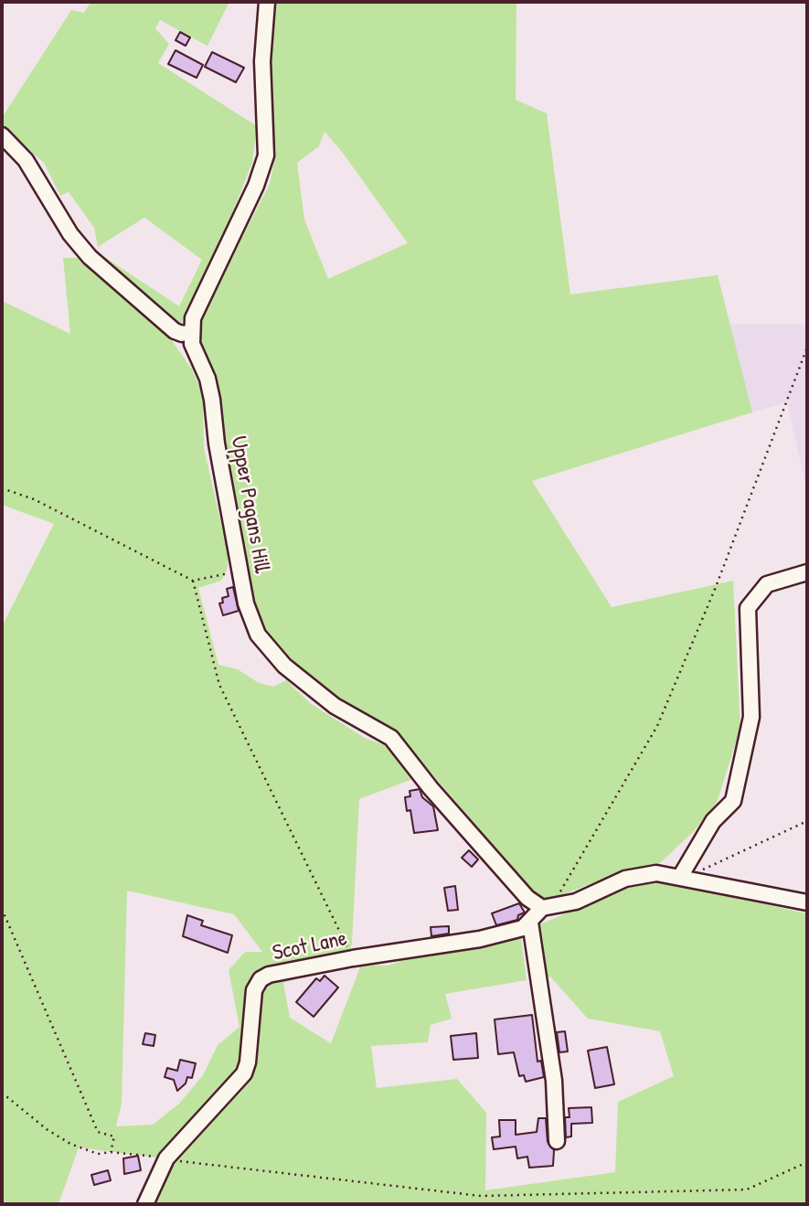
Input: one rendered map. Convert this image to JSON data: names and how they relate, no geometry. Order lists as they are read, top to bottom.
{
  "streets": {
    "street": ["Upper Pagans Hill", "Scot Lane"]
  }
}
